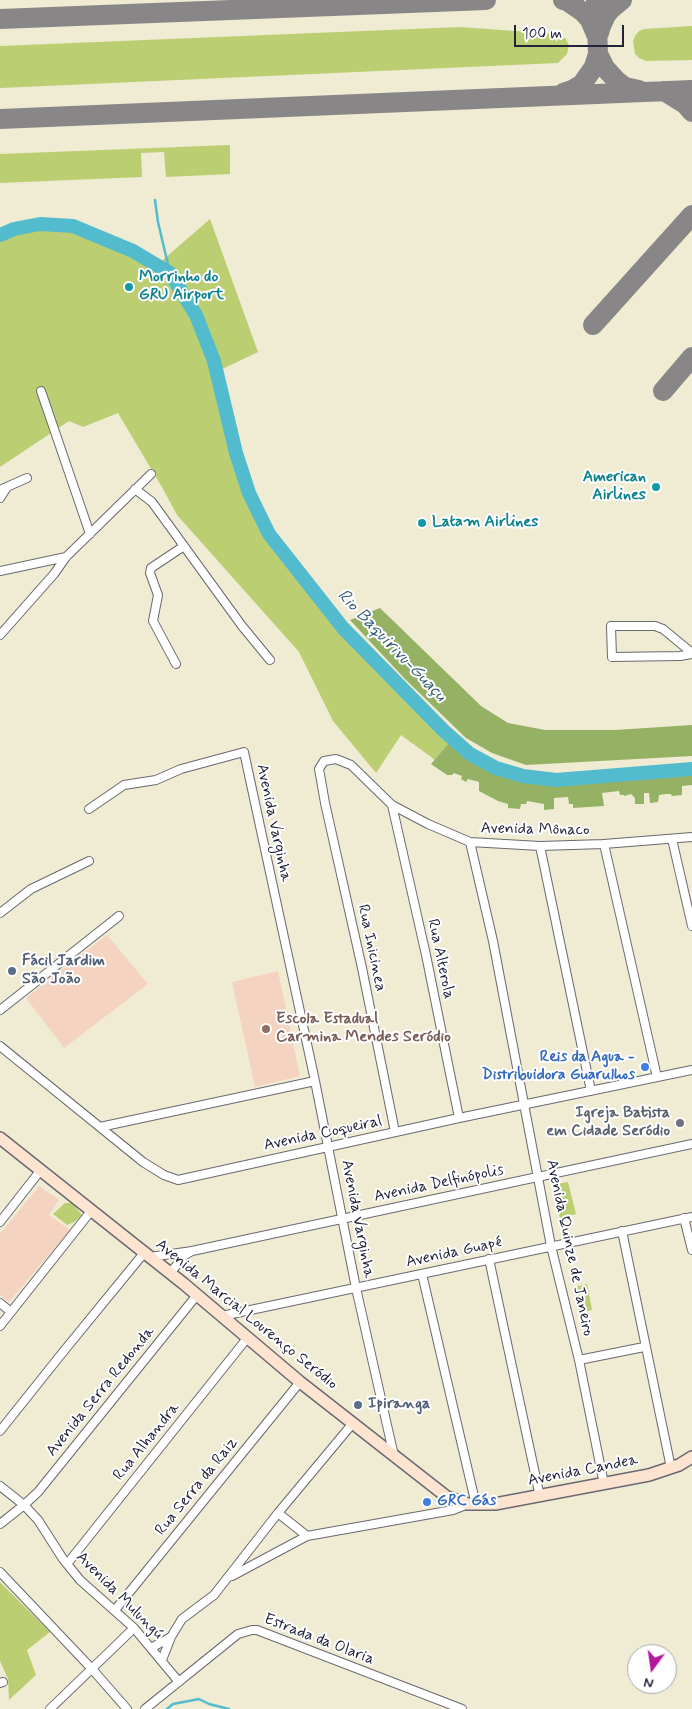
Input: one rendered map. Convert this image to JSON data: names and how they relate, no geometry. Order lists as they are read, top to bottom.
{
  "streets": {
    "main road": ["Avenida Marcial Lourenço Seródio", "Avenida Candea"],
    "street": [
      "Avenida Varginha",
      "Avenida Mônaco",
      "Rua Inicinea",
      "Rua Alterola",
      "Avenida Coqueiral",
      "Avenida Delfinópolis",
      "Avenida Quinze de Janeiro",
      "Avenida Guapé",
      "Avenida Serra Redonda",
      "Rua Alhandra",
      "Rua Serra da Raiz",
      "Avenida Mulungú",
      "Estrada da Olaria"
    ]
  },
  "crossings": [
    ["Avenida Varginha", "Avenida Coqueiral"],
    ["Avenida Varginha", "Avenida Delfinópolis"],
    ["Avenida Varginha", "Avenida Guapé"],
    ["Avenida Varginha", "Avenida Marcial Lourenço Seródio"],
    ["Avenida Mônaco", "Rua Inicinea"],
    ["Avenida Mônaco", "Rua Alterola"],
    ["Avenida Mônaco", "Avenida Quinze de Janeiro"],
    ["Rua Inicinea", "Avenida Coqueiral"],
    ["Rua Alterola", "Avenida Coqueiral"],
    ["Avenida Coqueiral", "Avenida Quinze de Janeiro"],
    ["Avenida Delfinópolis", "Avenida Quinze de Janeiro"],
    ["Avenida Delfinópolis", "Avenida Marcial Lourenço Seródio"],
    ["Avenida Quinze de Janeiro", "Avenida Guapé"],
    ["Avenida Quinze de Janeiro", "Avenida Candea"],
    ["Avenida Guapé", "Avenida Marcial Lourenço Seródio"],
    ["Avenida Marcial Lourenço Seródio", "Avenida Serra Redonda"],
    ["Avenida Marcial Lourenço Seródio", "Rua Alhandra"],
    ["Avenida Marcial Lourenço Seródio", "Avenida Candea"],
    ["Avenida Marcial Lourenço Seródio", "Rua Serra da Raiz"],
    ["Avenida Serra Redonda", "Avenida Mulungú"],
    ["Rua Alhandra", "Avenida Mulungú"],
    ["Rua Serra da Raiz", "Avenida Mulungú"],
    ["Avenida Mulungú", "Estrada da Olaria"]
  ],
  "water": ["Rio Baquirivu-Guaçu"],
  "places": [
    "Morrinho do GRU Airport",
    "American Airlines",
    "Latam Airlines",
    "Fácil Jardim São João",
    "Escola Estadual Carmina Mendes Seródio",
    "Reis da Agua - Distribuidora Guarulhos",
    "Igreja Batista em Cidade Seródio",
    "Ipiranga",
    "GRC Gás"
  ],
  "scale_bar": "100 m",
  "north": "bottom"
}
